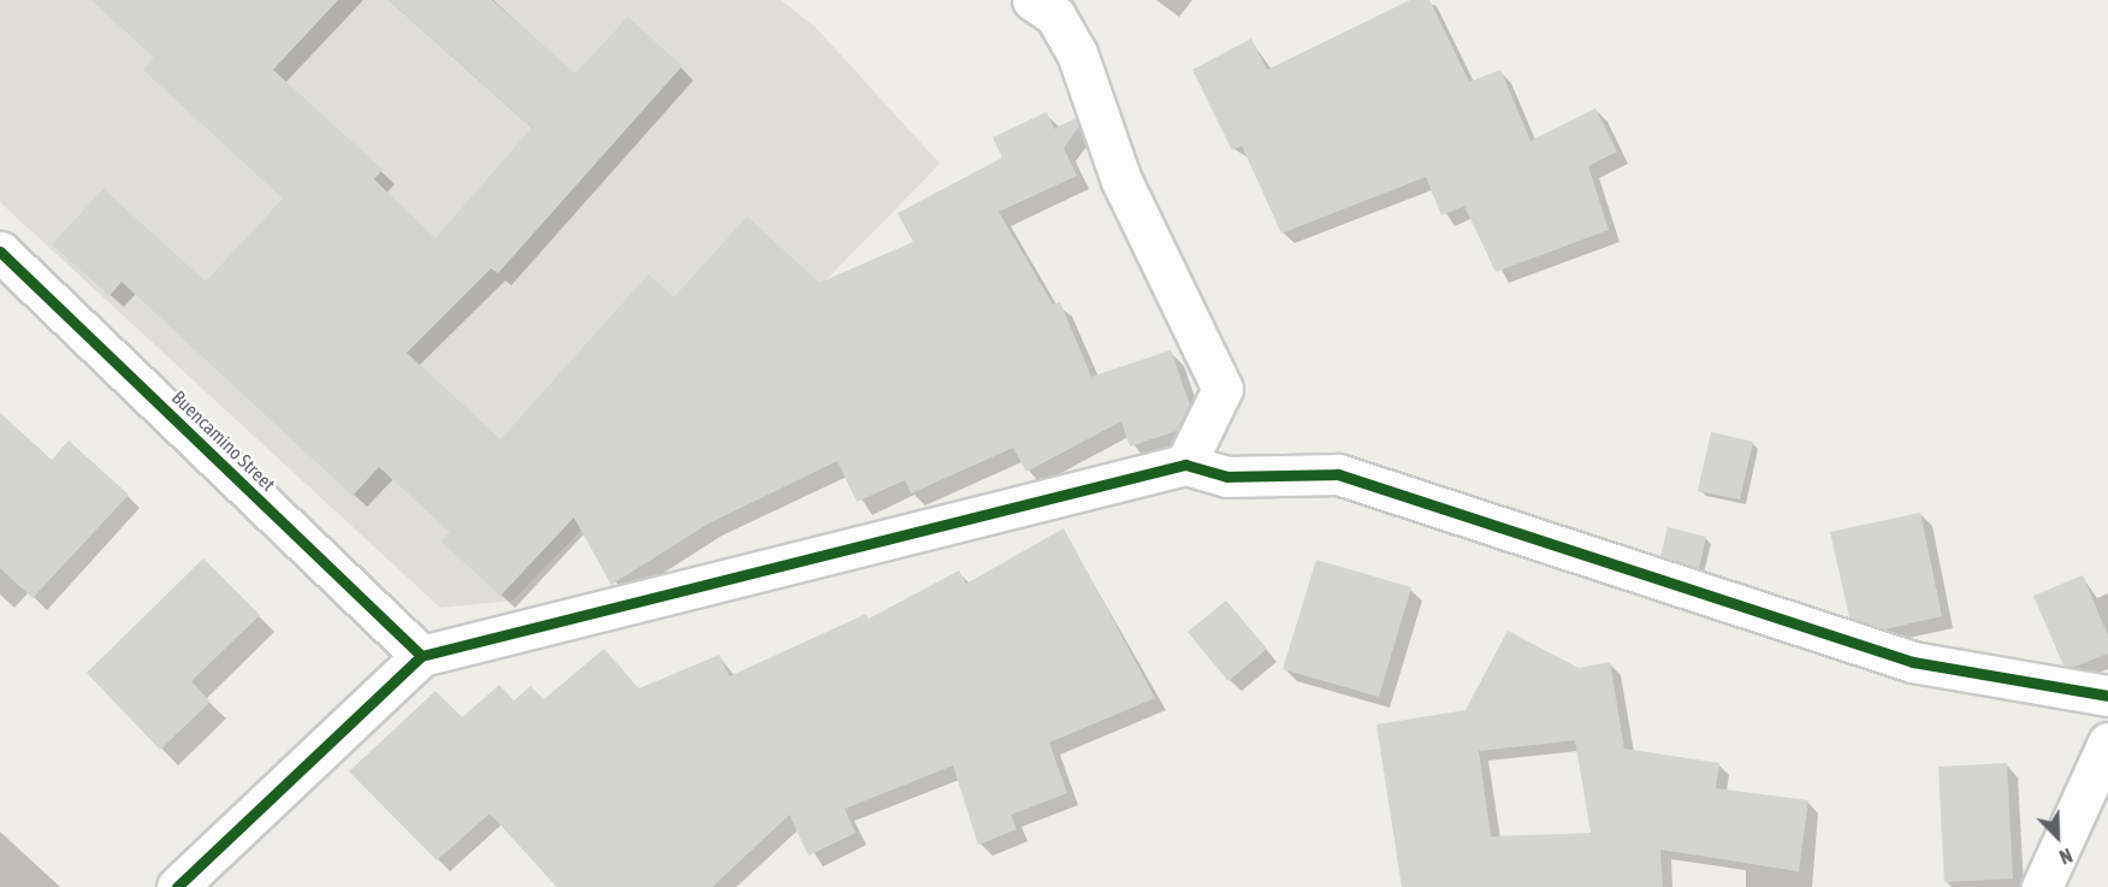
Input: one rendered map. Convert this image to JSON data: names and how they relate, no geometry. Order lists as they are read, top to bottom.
{
  "streets": {
    "street": ["Buencamino Street"]
  },
  "north": "bottom right"
}
